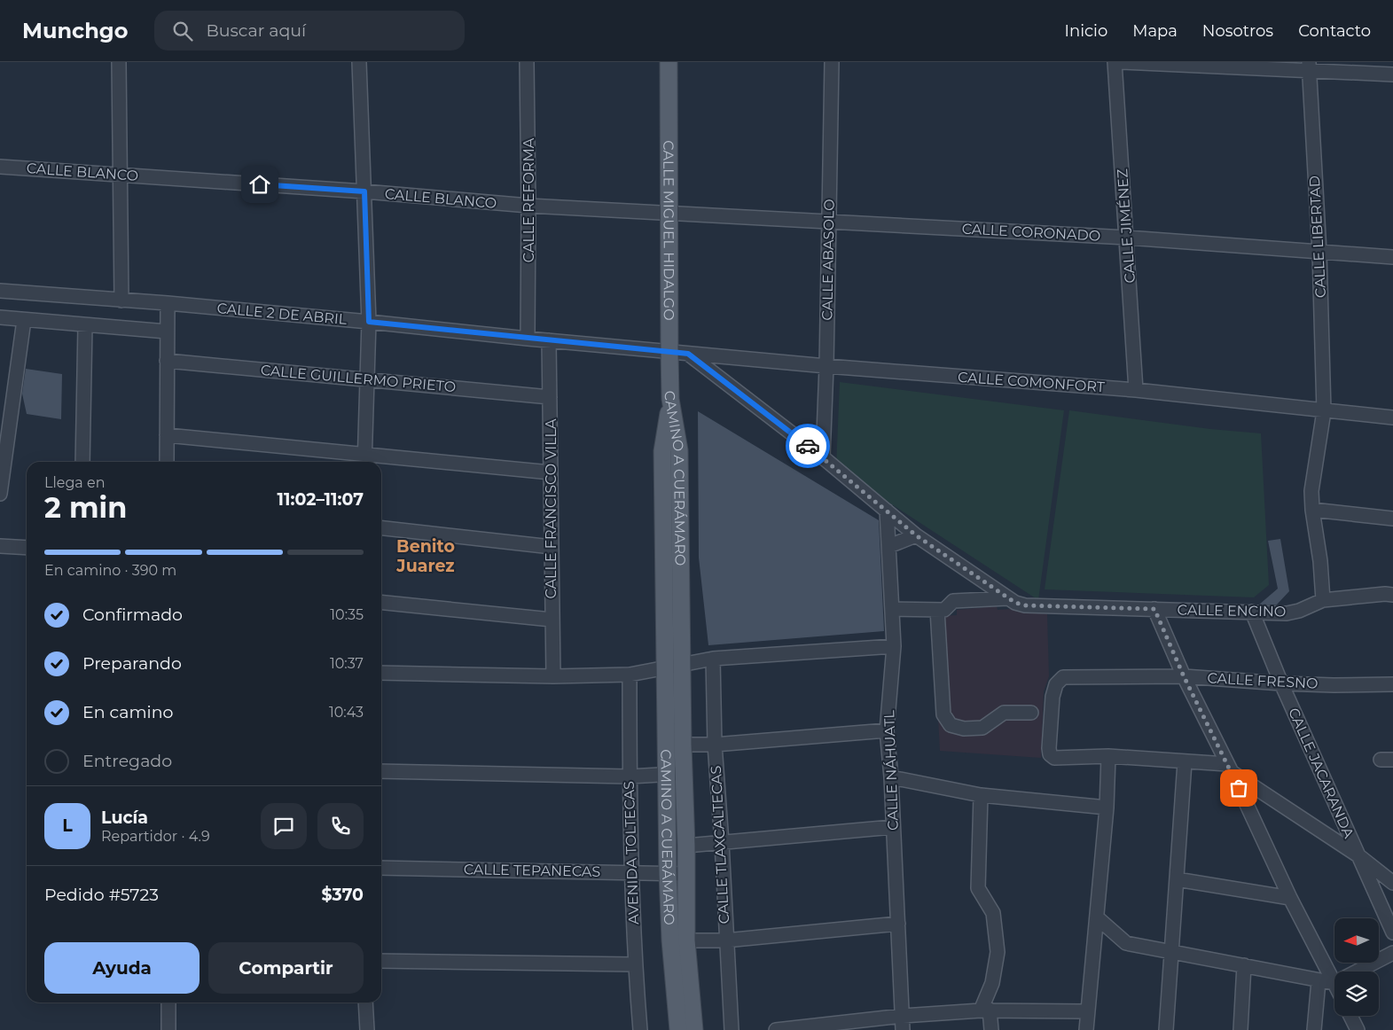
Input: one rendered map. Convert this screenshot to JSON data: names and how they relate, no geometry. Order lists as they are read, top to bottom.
{
  "streets": {
    "main road": ["CALLE MIGUEL HIDALGO", "CAMINO A CUERÁMARO"],
    "street": [
      "CALLE BLANCO",
      "CALLE REFORMA",
      "CALLE JIMÉNEZ",
      "CALLE CORONADO",
      "CALLE LIBERTAD",
      "CALLE ABASOLO",
      "CALLE 2 DE ABRIL",
      "CALLE GUILLERMO PRIETO",
      "CALLE COMONFORT",
      "CALLE FRANCISCO VILLA",
      "CALLE ENCINO",
      "CALLE FRESNO",
      "CALLE NÁHUATL",
      "CALLE JACARANDA",
      "CALLE TLAXCALTECAS",
      "AVENIDA TOLTECAS",
      "CALLE TEPANECAS"
    ]
  },
  "crossings": [
    ["CALLE BLANCO", "CALLE REFORMA"],
    ["CALLE BLANCO", "CALLE MIGUEL HIDALGO"],
    ["CALLE BLANCO", "CALLE CORONADO"],
    ["CALLE REFORMA", "CALLE 2 DE ABRIL"],
    ["CALLE JIMÉNEZ", "CALLE CORONADO"],
    ["CALLE JIMÉNEZ", "CALLE COMONFORT"],
    ["CALLE MIGUEL HIDALGO", "CALLE CORONADO"],
    ["CALLE MIGUEL HIDALGO", "CALLE 2 DE ABRIL"],
    ["CALLE MIGUEL HIDALGO", "CALLE COMONFORT"],
    ["CALLE MIGUEL HIDALGO", "CAMINO A CUERÁMARO"],
    ["CALLE CORONADO", "CALLE LIBERTAD"],
    ["CALLE CORONADO", "CALLE ABASOLO"],
    ["CALLE LIBERTAD", "CALLE COMONFORT"],
    ["CALLE LIBERTAD", "CALLE ENCINO"],
    ["CALLE ABASOLO", "CALLE COMONFORT"],
    ["CALLE 2 DE ABRIL", "CALLE COMONFORT"],
    ["CALLE 2 DE ABRIL", "CALLE FRANCISCO VILLA"],
    ["CALLE GUILLERMO PRIETO", "CALLE FRANCISCO VILLA"],
    ["CAMINO A CUERÁMARO", "CALLE TEPANECAS"],
    ["CALLE ENCINO", "CALLE NÁHUATL"],
    ["CALLE ENCINO", "CALLE JACARANDA"],
    ["CALLE FRESNO", "CALLE JACARANDA"],
    ["AVENIDA TOLTECAS", "CALLE TEPANECAS"]
  ],
  "districts": ["Benito Juarez"],
  "north": "left",
  "page": {
    "header": "Munchgo",
    "search": "Buscar aquí",
    "nav": [
      "Inicio",
      "Mapa",
      "Nosotros",
      "Contacto"
    ],
    "heading": ["2 min", "Llega en", "11:02–11:07"],
    "panel": [
      "Lucía",
      "Repartidor · 4.9",
      "Pedido #5723",
      "$370"
    ],
    "bar": "En camino · 390 m",
    "list": [
      ["Confirmado", "10:35"],
      ["Preparando", "10:37"],
      ["En camino", "10:43"],
      "Entregado"
    ],
    "round": "L",
    "buttons": ["Ayuda", "Compartir"]
  }
}
